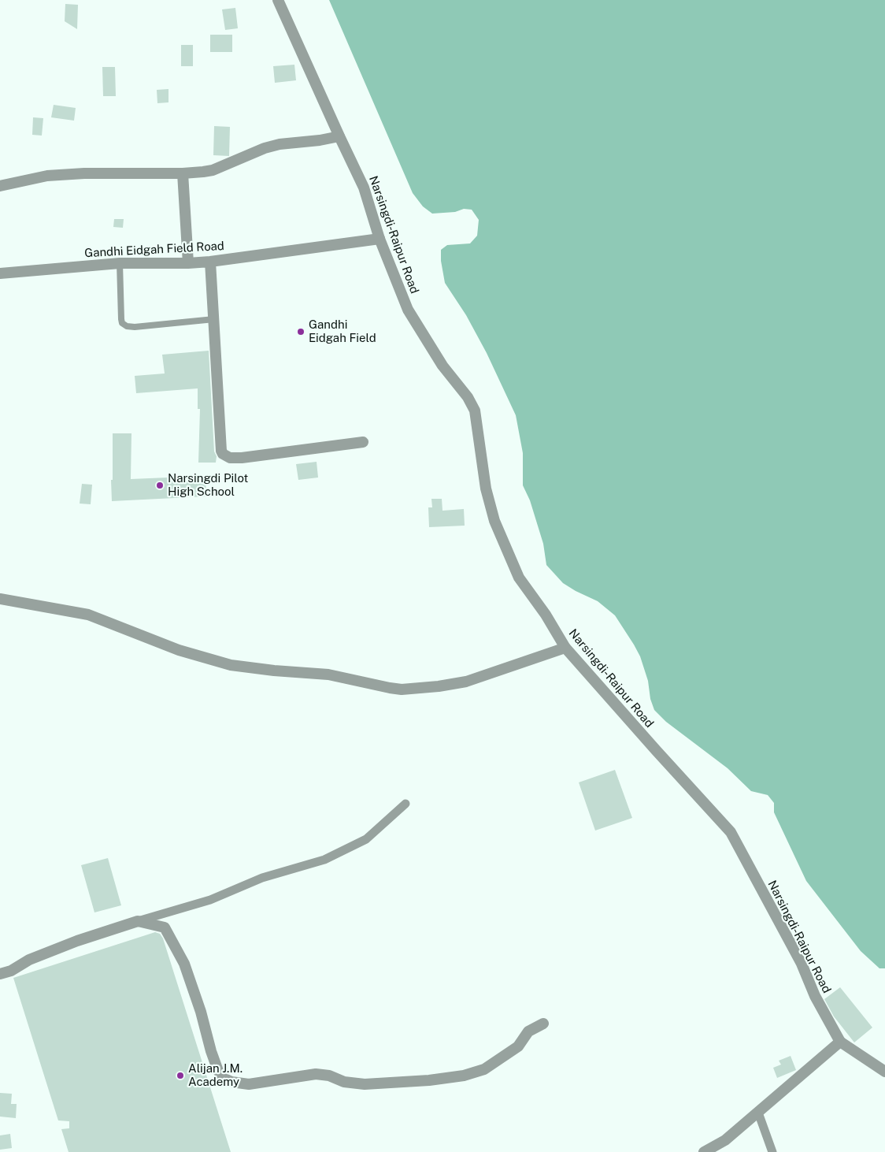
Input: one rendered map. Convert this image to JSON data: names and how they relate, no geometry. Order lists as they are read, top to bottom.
{
  "streets": {
    "street": ["Narsingdi-Raipur Road", "Gandhi Eidgah Field Road"]
  },
  "crossings": [
    ["Narsingdi-Raipur Road", "Gandhi Eidgah Field Road"]
  ],
  "places": ["Gandhi Eidgah Field", "Narsingdi Pilot High School", "Alijan J.M. Academy"]
}
